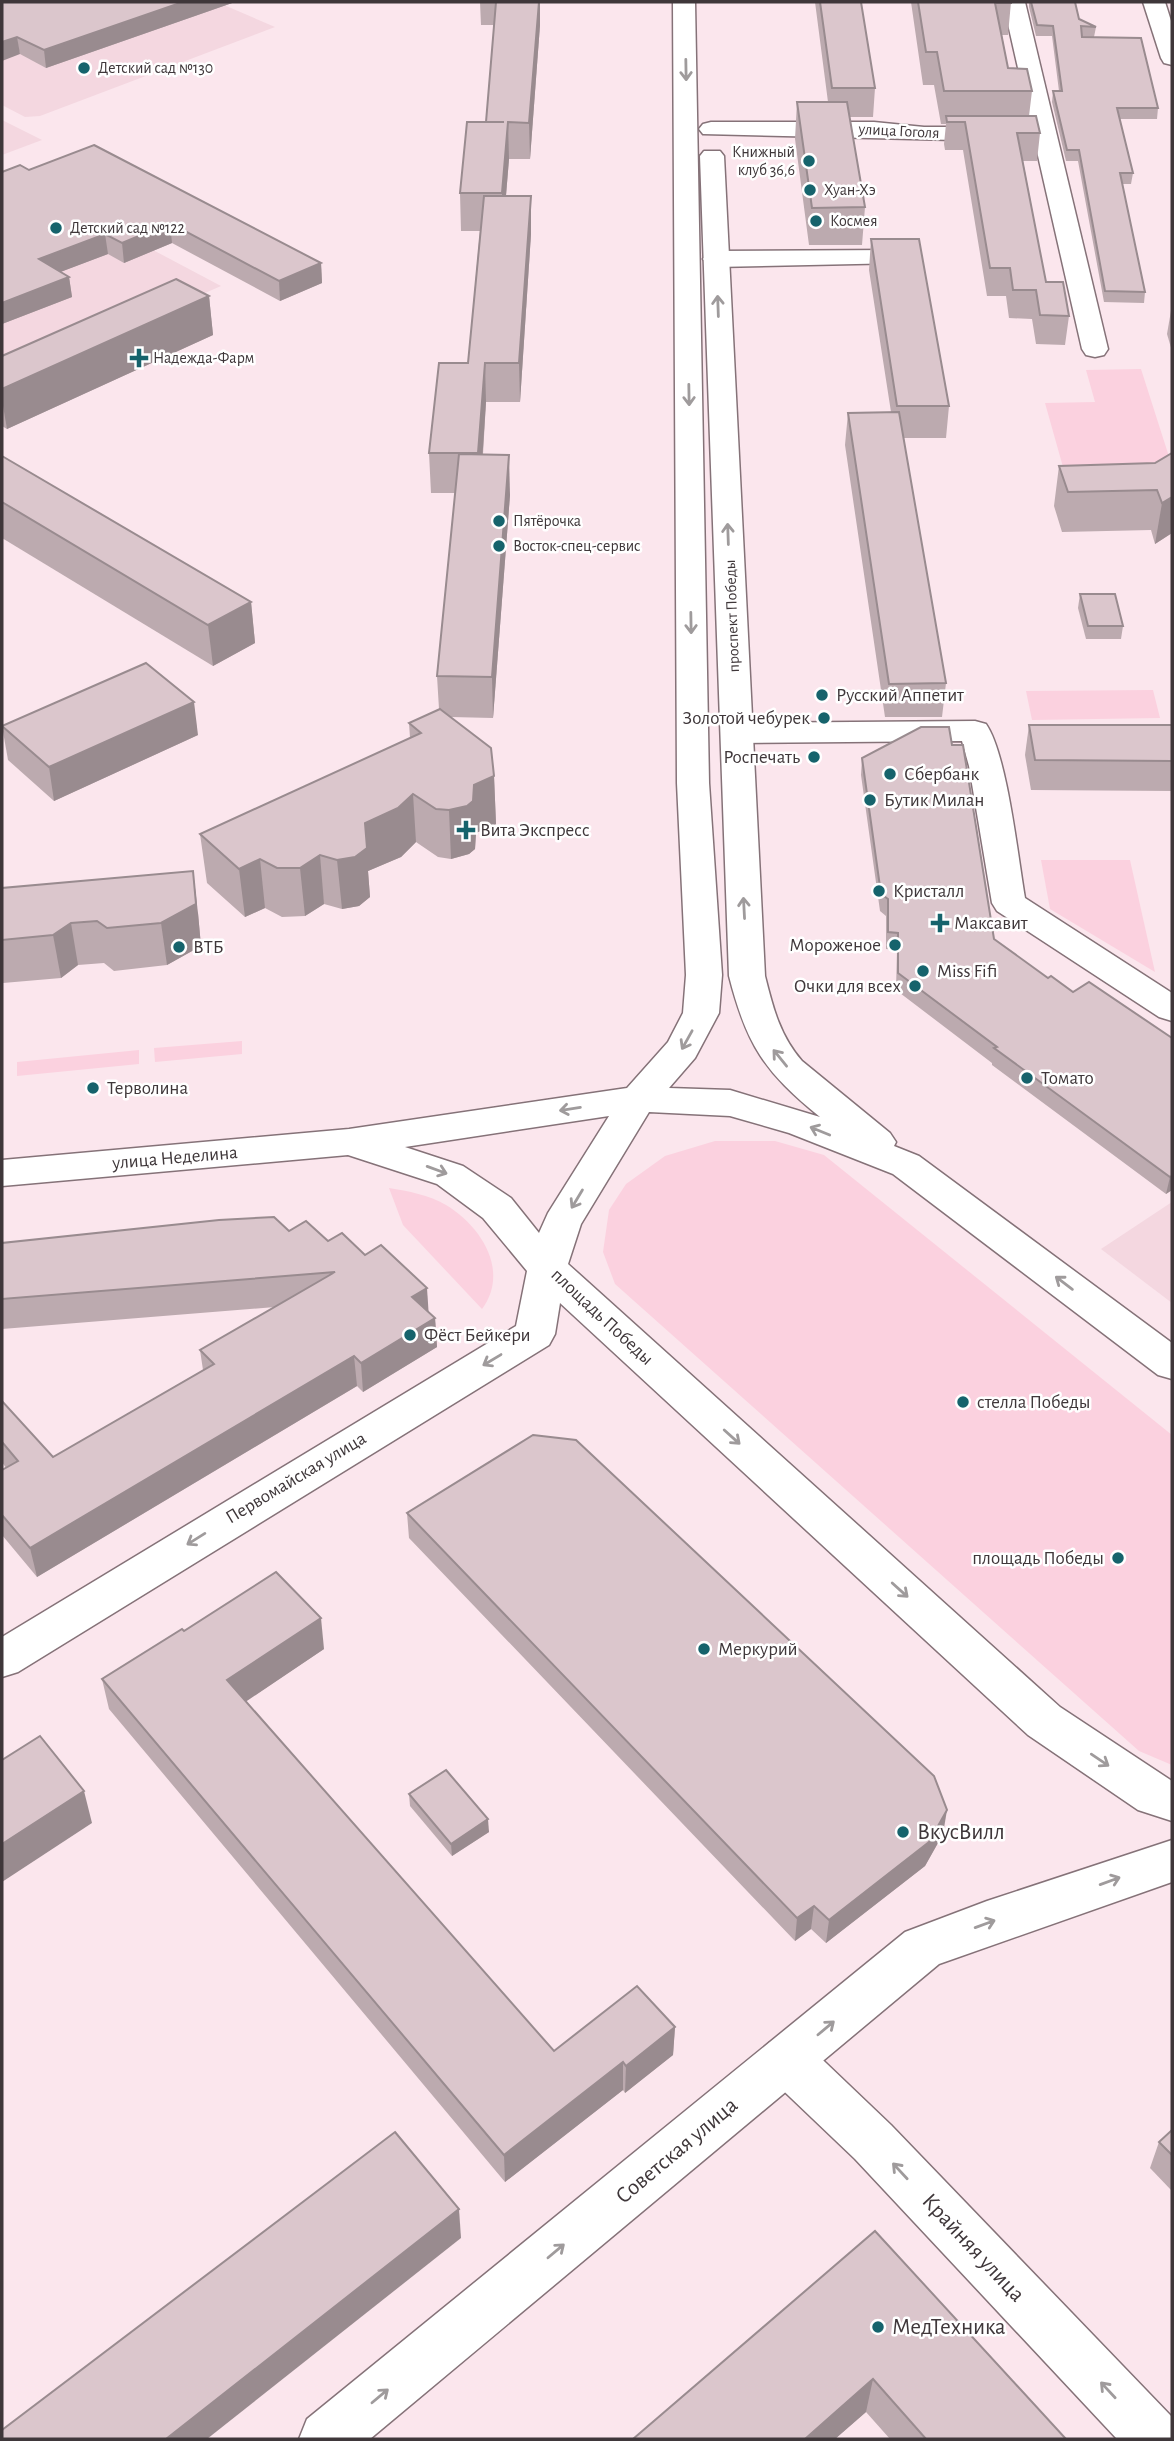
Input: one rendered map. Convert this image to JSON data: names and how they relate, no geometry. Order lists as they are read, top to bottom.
{
  "streets": {
    "main road": [
      "улица Гоголя",
      "проспект Победы",
      "улица Неделина",
      "площадь Победы",
      "Первомайская улица",
      "Советская улица",
      "Крайняя улица"
    ]
  },
  "crossings": [
    ["улица Гоголя", "проспект Победы"],
    ["улица Неделина", "площадь Победы"],
    ["площадь Победы", "Первомайская улица"],
    ["Советская улица", "Крайняя улица"]
  ],
  "one_way": [
    "улица Неделина",
    "Первомайская улица",
    "Советская улица",
    "Крайняя улица"
  ],
  "places": {
    "other": [
      "Детский сад №130",
      "Книжный клуб 36,6",
      "Хуан-Хэ",
      "Космея",
      "Детский сад №122",
      "Пятёрочка",
      "Восток-спец-сервис",
      "Русский Аппетит",
      "Золотой чебурек",
      "Роспечать",
      "Сбербанк",
      "Бутик Милан",
      "Кристалл",
      "Мороженое",
      "ВТБ",
      "Miss Fifi",
      "Очки для всех",
      "Томато",
      "Терволина",
      "Фёст Бейкери",
      "стелла Победы",
      "площадь Победы",
      "Меркурий",
      "ВкусВилл",
      "МедТехника"
    ],
    "health": ["Надежда-Фарм", "Вита Экспресс", "Максавит"]
  }
}
